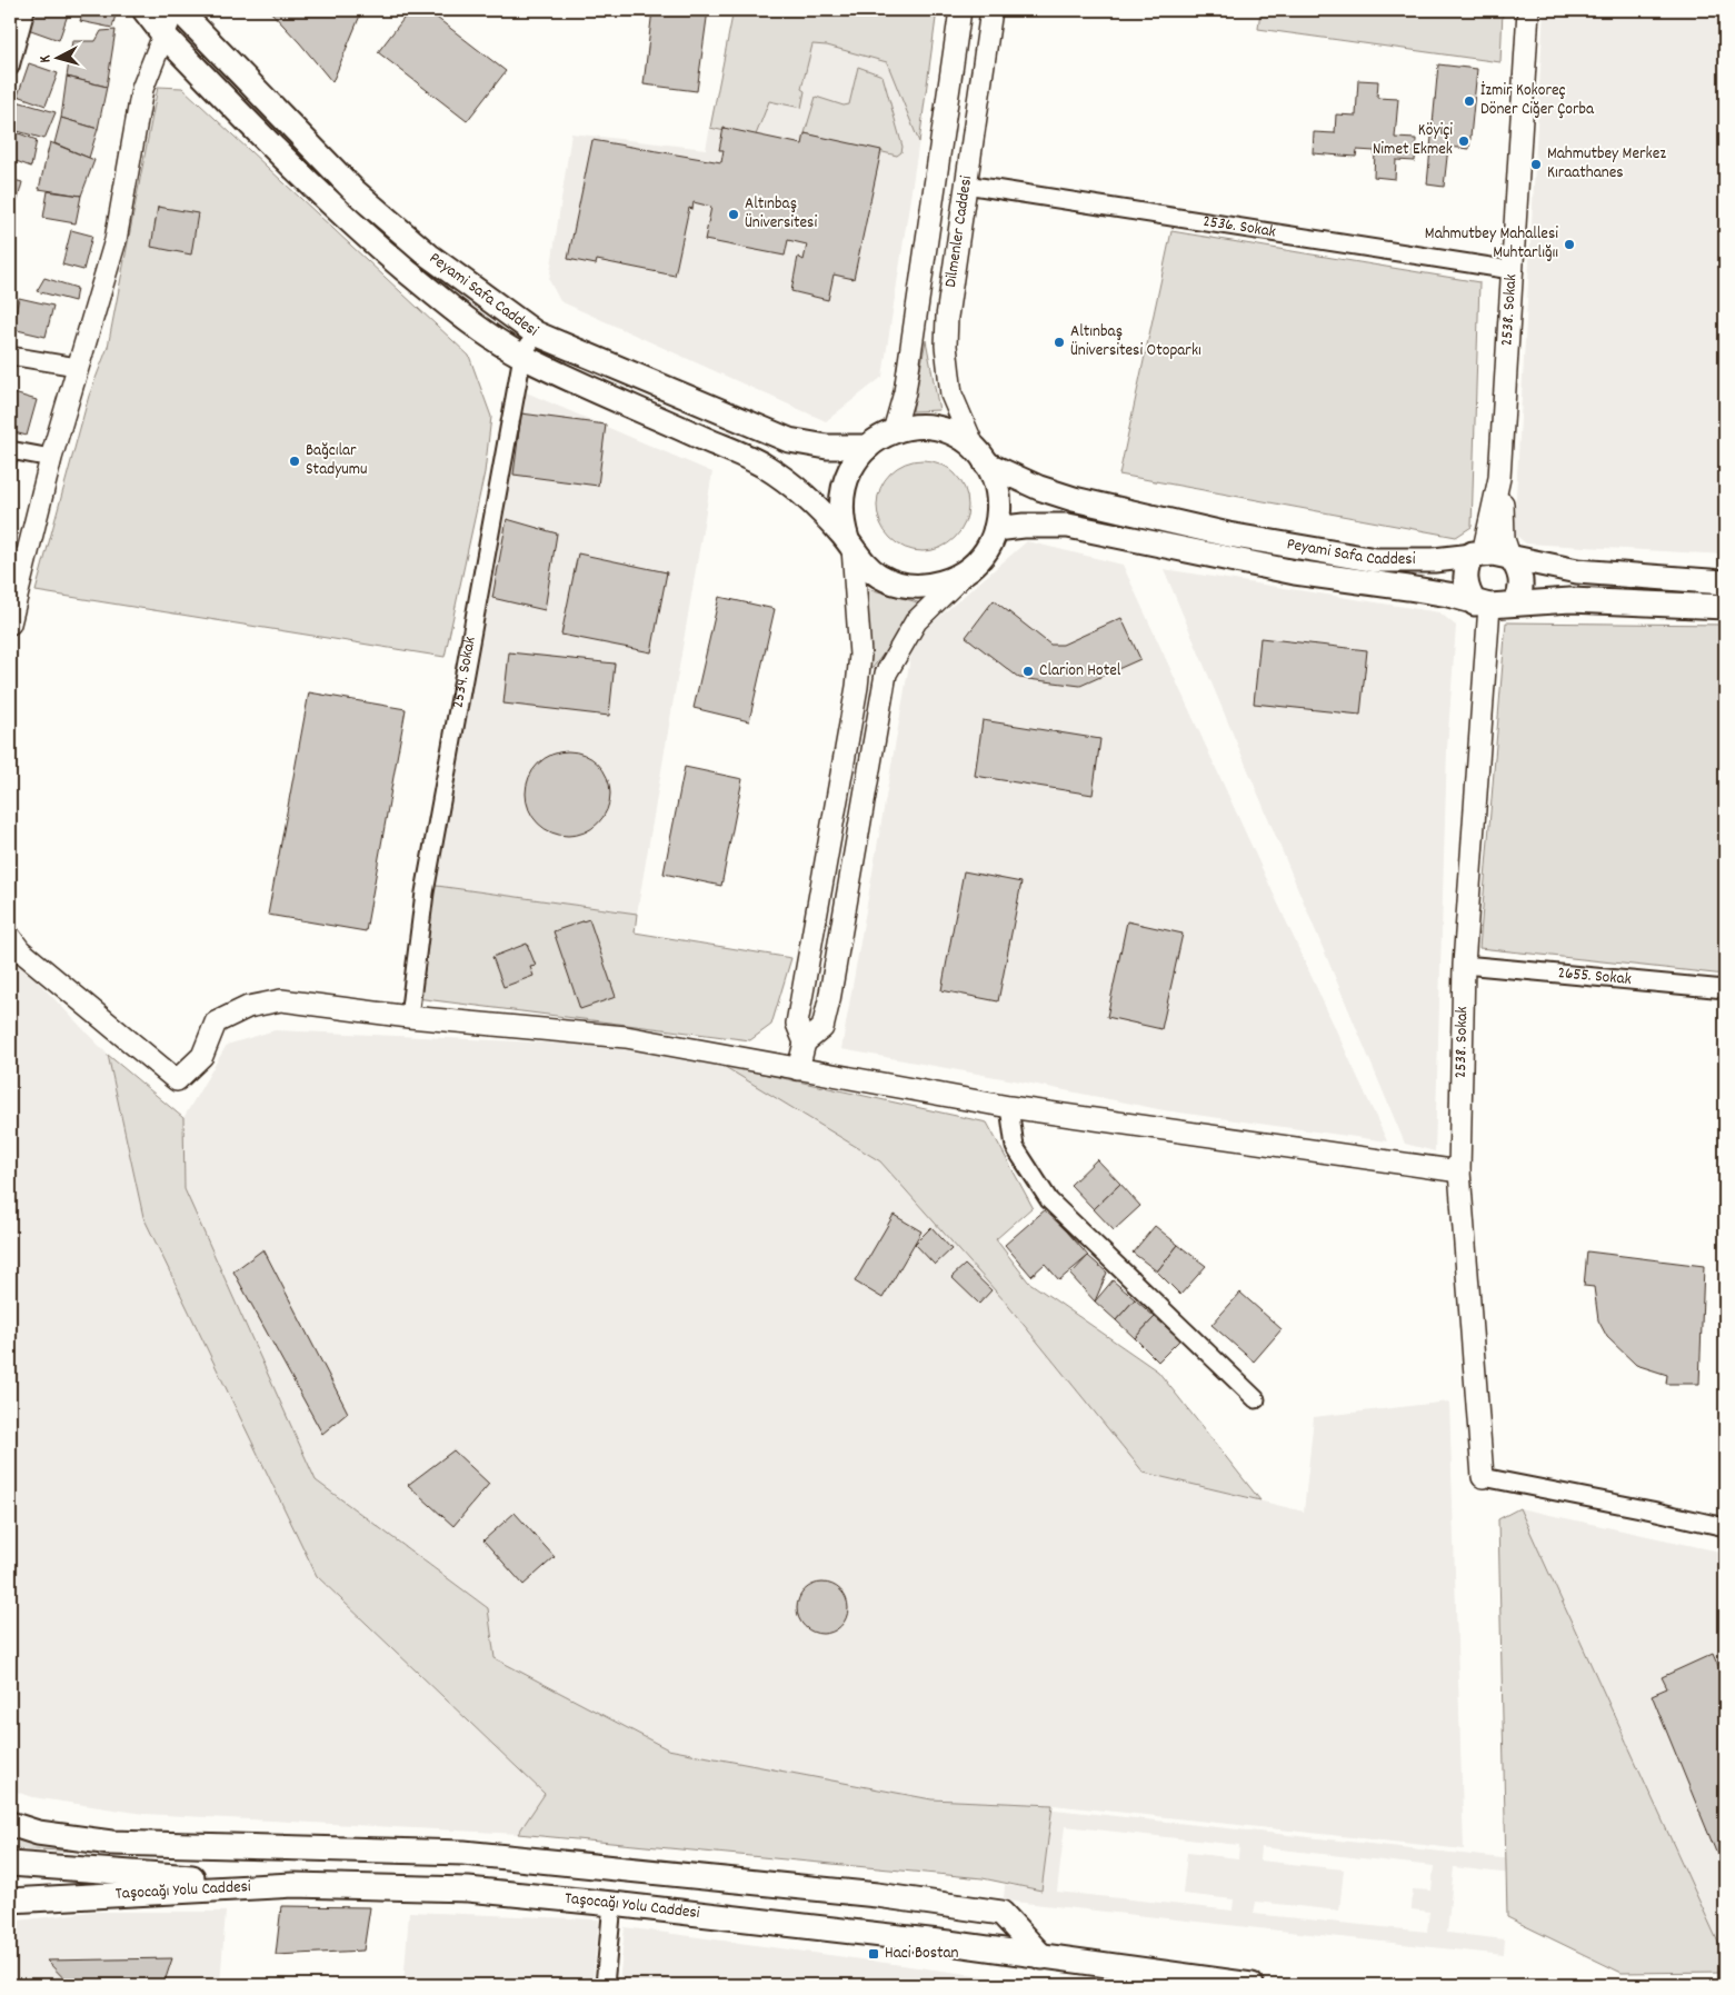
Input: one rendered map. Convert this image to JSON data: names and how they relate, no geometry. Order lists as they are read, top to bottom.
{
  "streets": {
    "main road": ["Peyami Safa Caddesi", "Taşocağı Yolu Caddesi"],
    "street": [
      "2536. Sokak",
      "Dilmenler Caddesi",
      "2538. Sokak",
      "2534. Sokak",
      "2655. Sokak"
    ]
  },
  "crossings": [
    ["2536. Sokak", "Dilmenler Caddesi"],
    ["2536. Sokak", "2538. Sokak"],
    ["Dilmenler Caddesi", "Peyami Safa Caddesi"],
    ["Peyami Safa Caddesi", "2538. Sokak"],
    ["Peyami Safa Caddesi", "2534. Sokak"],
    ["2538. Sokak", "2655. Sokak"]
  ],
  "places": {
    "other": [
      "İzmir Kokoreç Döner Ciğer Çorba",
      "Köyiçi Nimet Ekmek",
      "Mahmutbey Merkez Kıraathanes",
      "Altınbaş Üniversitesi",
      "Mahmutbey Mahallesi Muhtarlığıı",
      "Altınbaş Üniversitesi Otoparkı",
      "Bağcılar Stadyumu",
      "Clarion Hotel"
    ],
    "transit": ["Haci Bostan"]
  },
  "north": "left"
}
